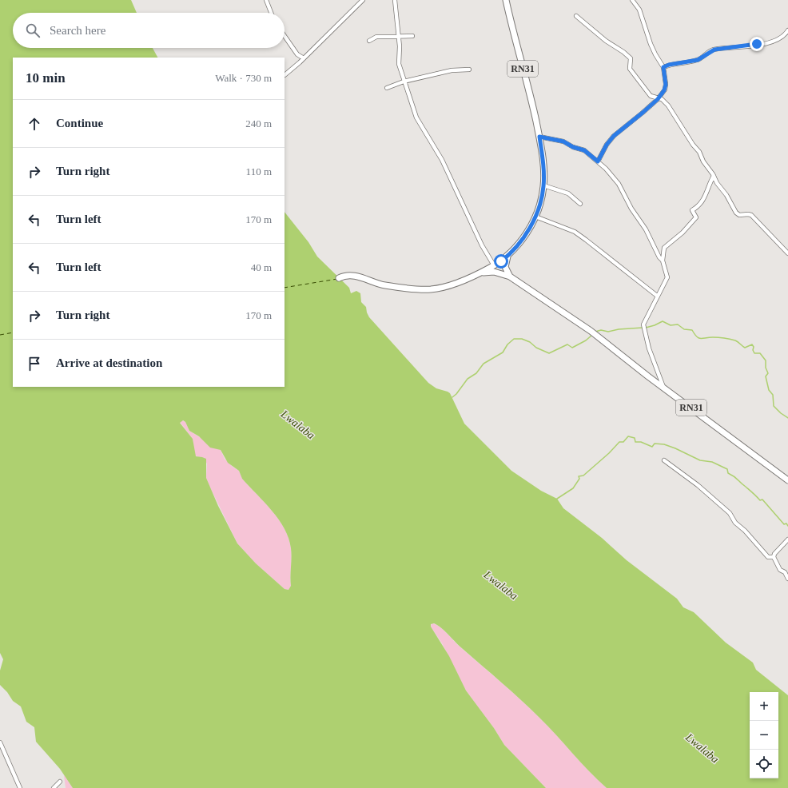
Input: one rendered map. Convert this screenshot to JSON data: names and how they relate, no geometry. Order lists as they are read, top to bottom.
{
  "streets": {
    "main road": ["RN31"]
  },
  "water": ["Lwalaba"],
  "page": {
    "search": "Search here",
    "heading": ["10 min", "Walk · 730 m"],
    "list": [
      ["Continue", "240 m"],
      ["Turn right", "110 m"],
      ["Turn left", "170 m"],
      ["Turn left", "40 m"],
      ["Turn right", "170 m"],
      "Arrive at destination"
    ],
    "map_buttons": ["+", "−"]
  }
}
